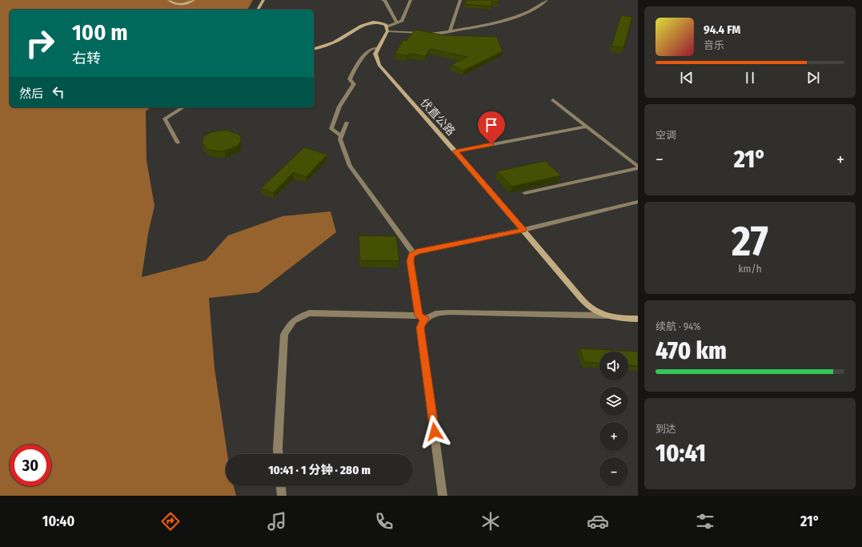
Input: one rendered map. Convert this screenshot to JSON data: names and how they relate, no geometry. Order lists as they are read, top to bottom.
{
  "streets": {
    "main road": ["伏直公路"]
  },
  "page": {
    "turn": ["100 m", "右转"],
    "song": ["94.4 FM", "音乐"],
    "then": "然后",
    "tile": [
      "空调",
      ["27", "km/h"],
      ["续航 · 94%", "470 km"],
      ["到达", "10:41"]
    ],
    "heat": ["−", "21°", "+"],
    "map_buttons": ["+", "−"],
    "limit": "30",
    "trip": "10:41 · 1 分钟 · 280 m",
    "tabs": ["10:40", "21°"]
  }
}
